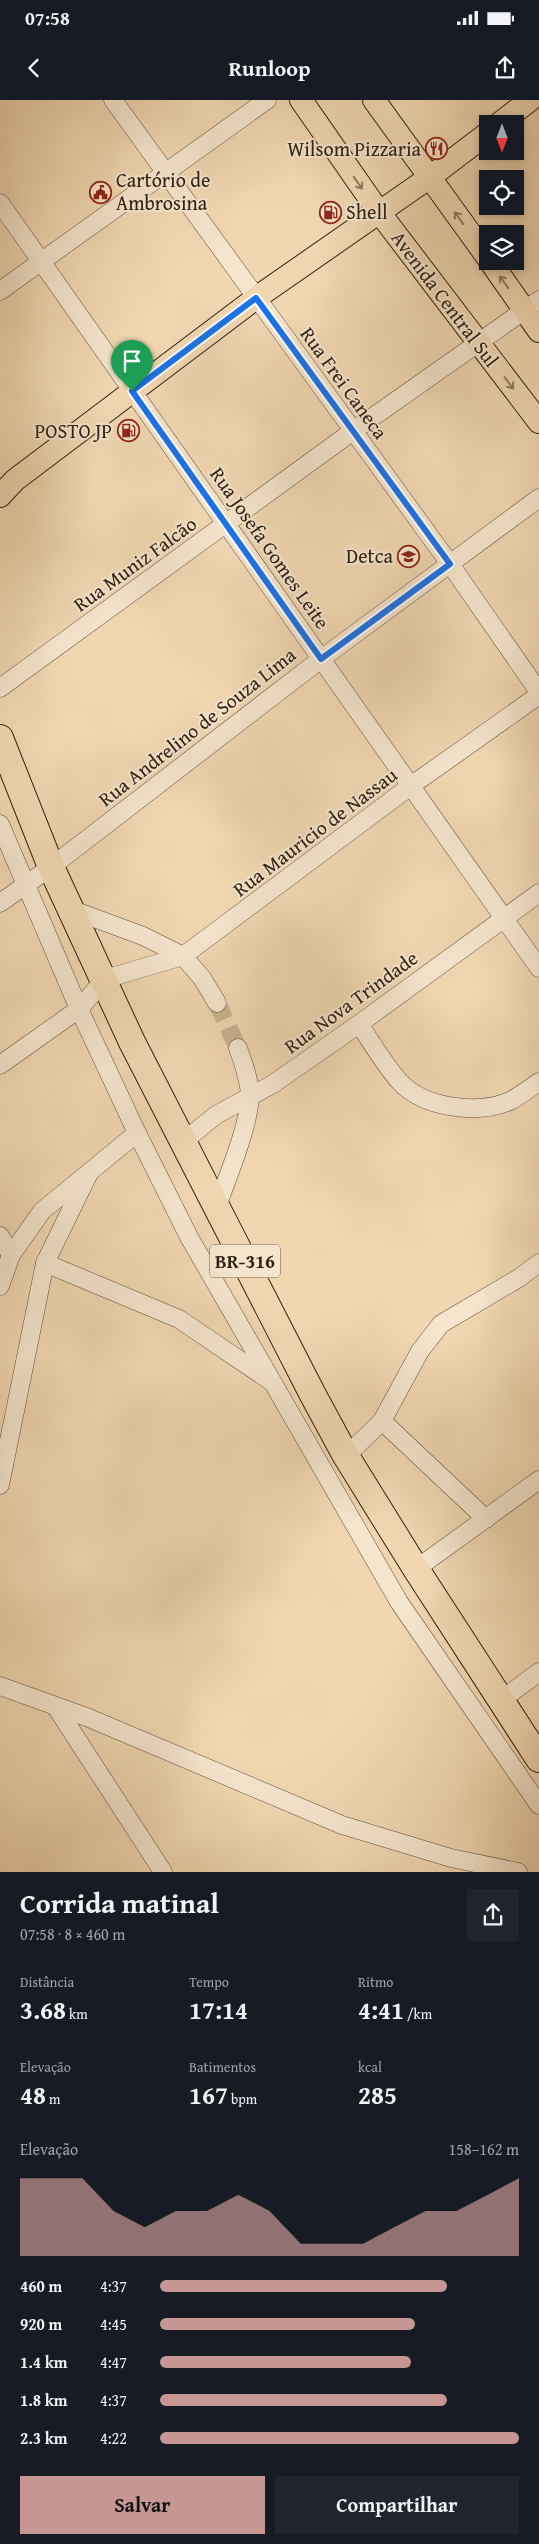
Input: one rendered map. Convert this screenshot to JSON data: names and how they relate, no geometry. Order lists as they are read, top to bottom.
{
  "streets": {
    "highway": ["BR-316"],
    "main road": ["Avenida Central Sul"],
    "street": [
      "Rua Frei Caneca",
      "Rua Josefa Gomes Leite",
      "Rua Muniz Falcão",
      "Rua Andrelino de Souza Lima",
      "Rua Mauricio de Nassau",
      "Rua Nova Trindade"
    ]
  },
  "crossings": [
    ["Avenida Central Sul", "Rua Muniz Falcão"],
    ["Rua Frei Caneca", "Rua Muniz Falcão"],
    ["Rua Frei Caneca", "Rua Andrelino de Souza Lima"],
    ["Rua Frei Caneca", "Rua Mauricio de Nassau"],
    ["Rua Josefa Gomes Leite", "Rua Muniz Falcão"],
    ["Rua Josefa Gomes Leite", "Rua Andrelino de Souza Lima"],
    ["Rua Josefa Gomes Leite", "Rua Mauricio de Nassau"],
    ["Rua Josefa Gomes Leite", "Rua Nova Trindade"],
    ["Rua Andrelino de Souza Lima", "BR-316"],
    ["Rua Mauricio de Nassau", "BR-316"],
    ["Rua Nova Trindade", "BR-316"]
  ],
  "places": {
    "restaurant": ["Wilsom Pizzaria"],
    "public building": ["Cartório de Ambrosina"],
    "fuel station": ["Shell", "POSTO JP"],
    "school or university": ["Detca"]
  },
  "north": "bottom",
  "page": {
    "status": "07:58",
    "header": "Runloop",
    "heading": ["Corrida matinal", "07:58 · 8 × 460 m"],
    "stats": [
      ["Distância", "3.68 km"],
      ["Tempo", "17:14"],
      ["Ritmo", "4:41 /km"],
      ["Elevação", "48 m"],
      ["Batimentos", "167 bpm"],
      ["kcal", "285"]
    ],
    "chart": ["Elevação", "158–162 m"],
    "list": [
      {
        "name": "460 m",
        "note": "4:37"
      },
      {
        "name": "920 m",
        "note": "4:45"
      },
      {
        "name": "1.4 km",
        "note": "4:47"
      },
      {
        "name": "1.8 km",
        "note": "4:37"
      },
      {
        "name": "2.3 km",
        "note": "4:22"
      }
    ],
    "buttons": ["Salvar", "Compartilhar"]
  }
}
